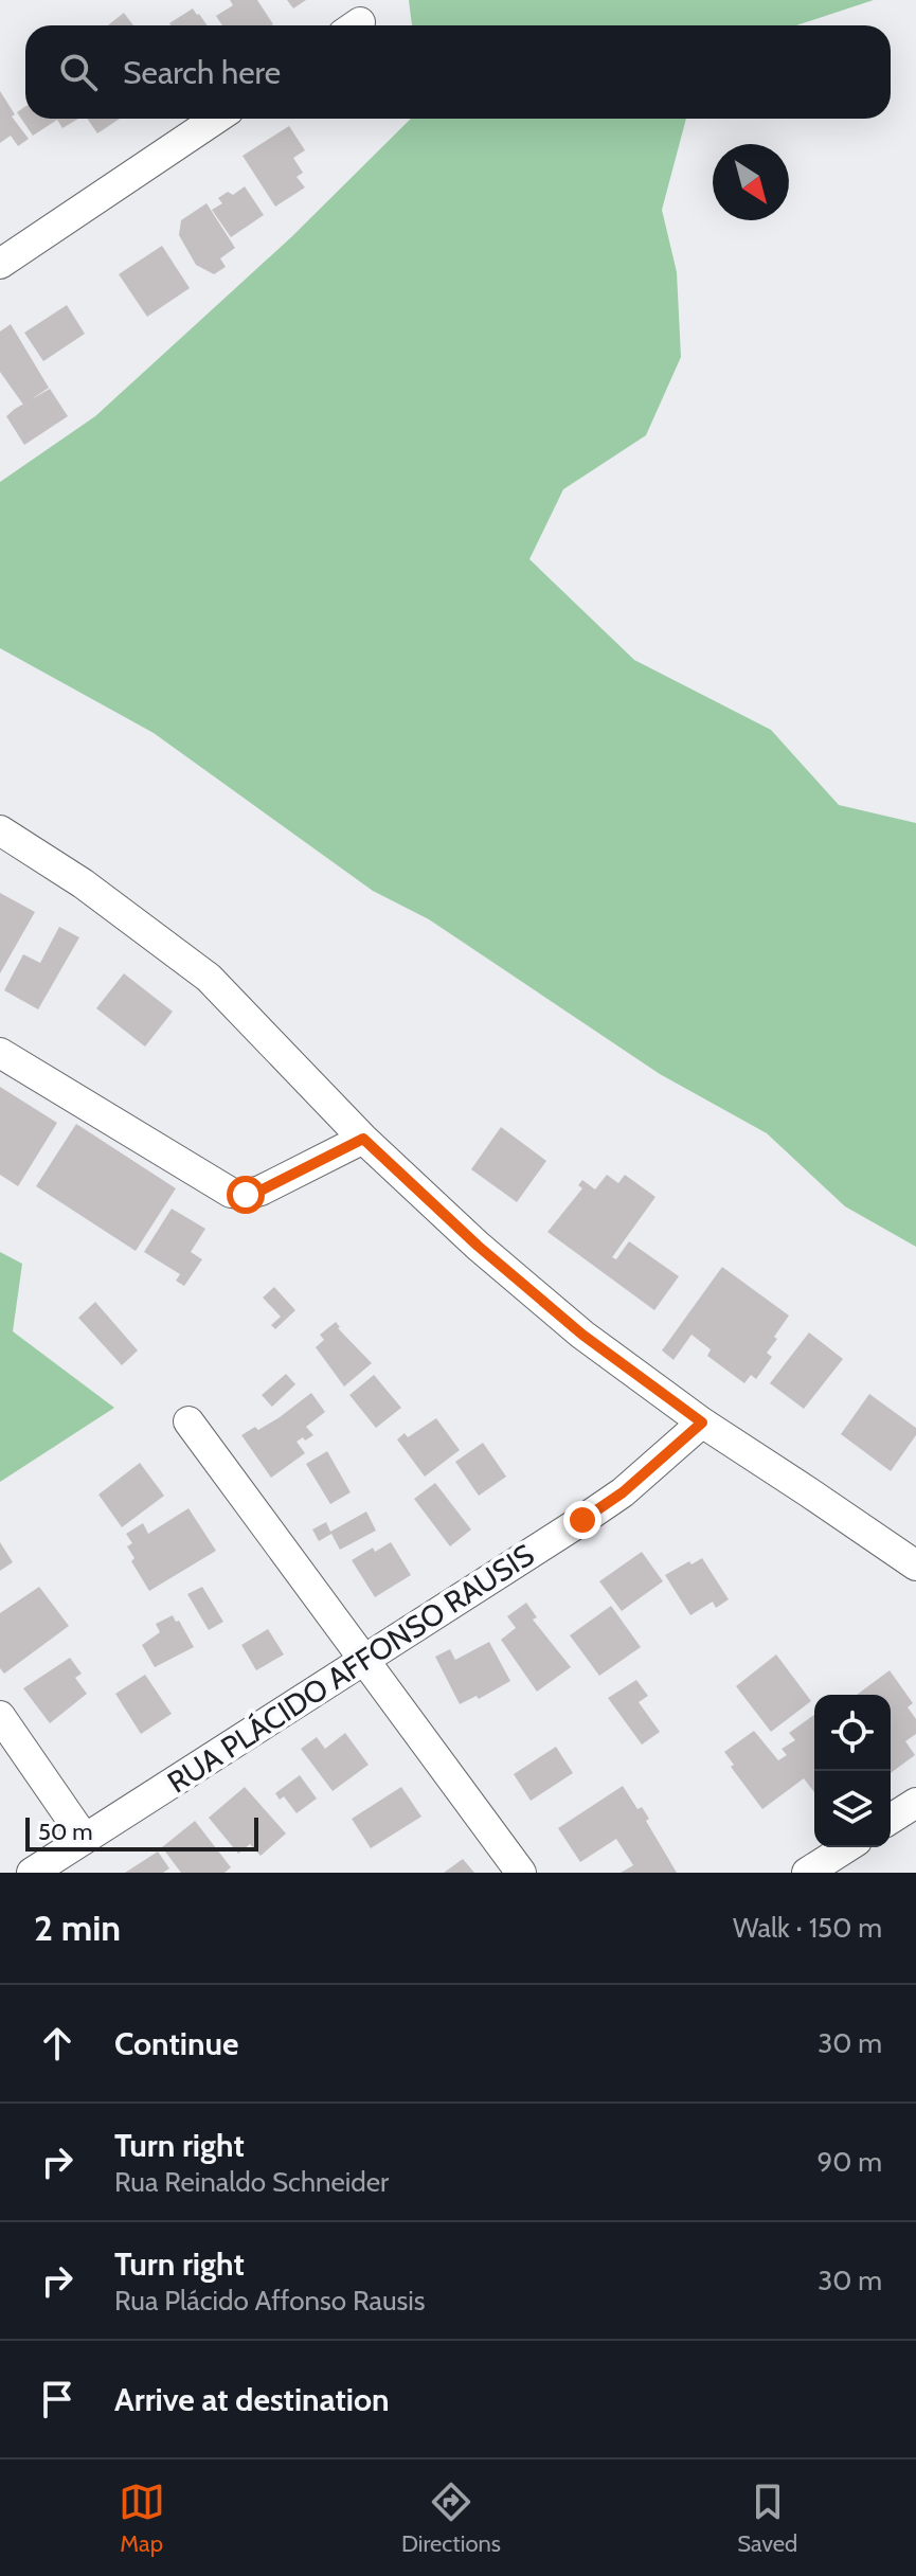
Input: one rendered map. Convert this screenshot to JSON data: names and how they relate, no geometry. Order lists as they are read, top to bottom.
{
  "streets": {
    "street": ["RUA PLÁCIDO AFFONSO RAUSIS"]
  },
  "scale_bar": "50 m",
  "north": "bottom right",
  "page": {
    "search": "Search here",
    "scale": "50 m",
    "heading": ["2 min", "Walk · 150 m"],
    "list": [
      ["Continue", "30 m"],
      ["Turn right", "Rua Reinaldo Schneider", "90 m"],
      ["Turn right", "Rua Plácido Affonso Rausis", "30 m"],
      "Arrive at destination"
    ],
    "nav": ["Map", "Directions", "Saved"]
  }
}
